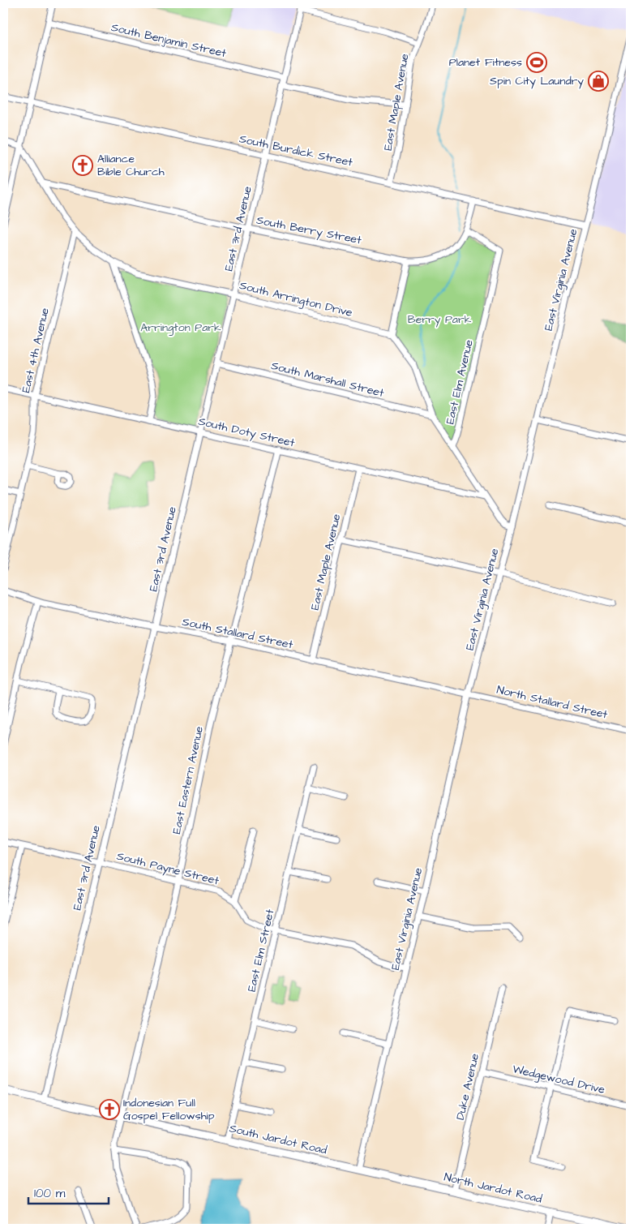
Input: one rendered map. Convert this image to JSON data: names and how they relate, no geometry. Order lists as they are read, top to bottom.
{
  "streets": {
    "main road": ["South Jardot Road", "North Jardot Road"],
    "street": [
      "South Benjamin Street",
      "East Maple Avenue",
      "South Burdick Street",
      "East 3rd Avenue",
      "South Berry Street",
      "East Virginia Avenue",
      "South Arrington Drive",
      "East 4th Avenue",
      "South Marshall Street",
      "East Elm Avenue",
      "South Doty Street",
      "South Stallard Street",
      "North Stallard Street",
      "East Eastern Avenue",
      "South Payne Street",
      "East Elm Street",
      "Wedgewood Drive",
      "Duke Avenue"
    ]
  },
  "crossings": [
    ["South Benjamin Street", "East 3rd Avenue"],
    ["East Maple Avenue", "South Burdick Street"],
    ["East Maple Avenue", "South Doty Street"],
    ["East Maple Avenue", "South Stallard Street"],
    ["South Burdick Street", "East 3rd Avenue"],
    ["South Burdick Street", "South Berry Street"],
    ["South Burdick Street", "East Virginia Avenue"],
    ["East 3rd Avenue", "South Berry Street"],
    ["East 3rd Avenue", "South Arrington Drive"],
    ["East 3rd Avenue", "South Marshall Street"],
    ["East 3rd Avenue", "South Doty Street"],
    ["East 3rd Avenue", "South Stallard Street"],
    ["East 3rd Avenue", "South Payne Street"],
    ["East 3rd Avenue", "South Jardot Road"],
    ["South Berry Street", "South Arrington Drive"],
    ["South Berry Street", "East Elm Avenue"],
    ["East Virginia Avenue", "South Stallard Street"],
    ["East Virginia Avenue", "North Stallard Street"],
    ["East Virginia Avenue", "South Payne Street"],
    ["East Virginia Avenue", "South Jardot Road"],
    ["East Virginia Avenue", "North Jardot Road"],
    ["South Arrington Drive", "East 4th Avenue"],
    ["East 4th Avenue", "South Doty Street"],
    ["South Doty Street", "East Eastern Avenue"],
    ["South Stallard Street", "North Stallard Street"],
    ["South Stallard Street", "East Eastern Avenue"],
    ["East Eastern Avenue", "South Payne Street"],
    ["East Eastern Avenue", "South Jardot Road"],
    ["South Payne Street", "East Elm Street"],
    ["East Elm Street", "South Jardot Road"],
    ["Wedgewood Drive", "Duke Avenue"],
    ["Duke Avenue", "North Jardot Road"],
    ["South Jardot Road", "North Jardot Road"]
  ],
  "parks": ["Berry Park", "Arrington Park"],
  "places": {
    "sports": ["Planet Fitness"],
    "shop": ["Spin City Laundry"],
    "church": ["Alliance Bible Church", "Indonesian Full Gospel Fellowship"]
  },
  "scale_bar": "100 m"
}
